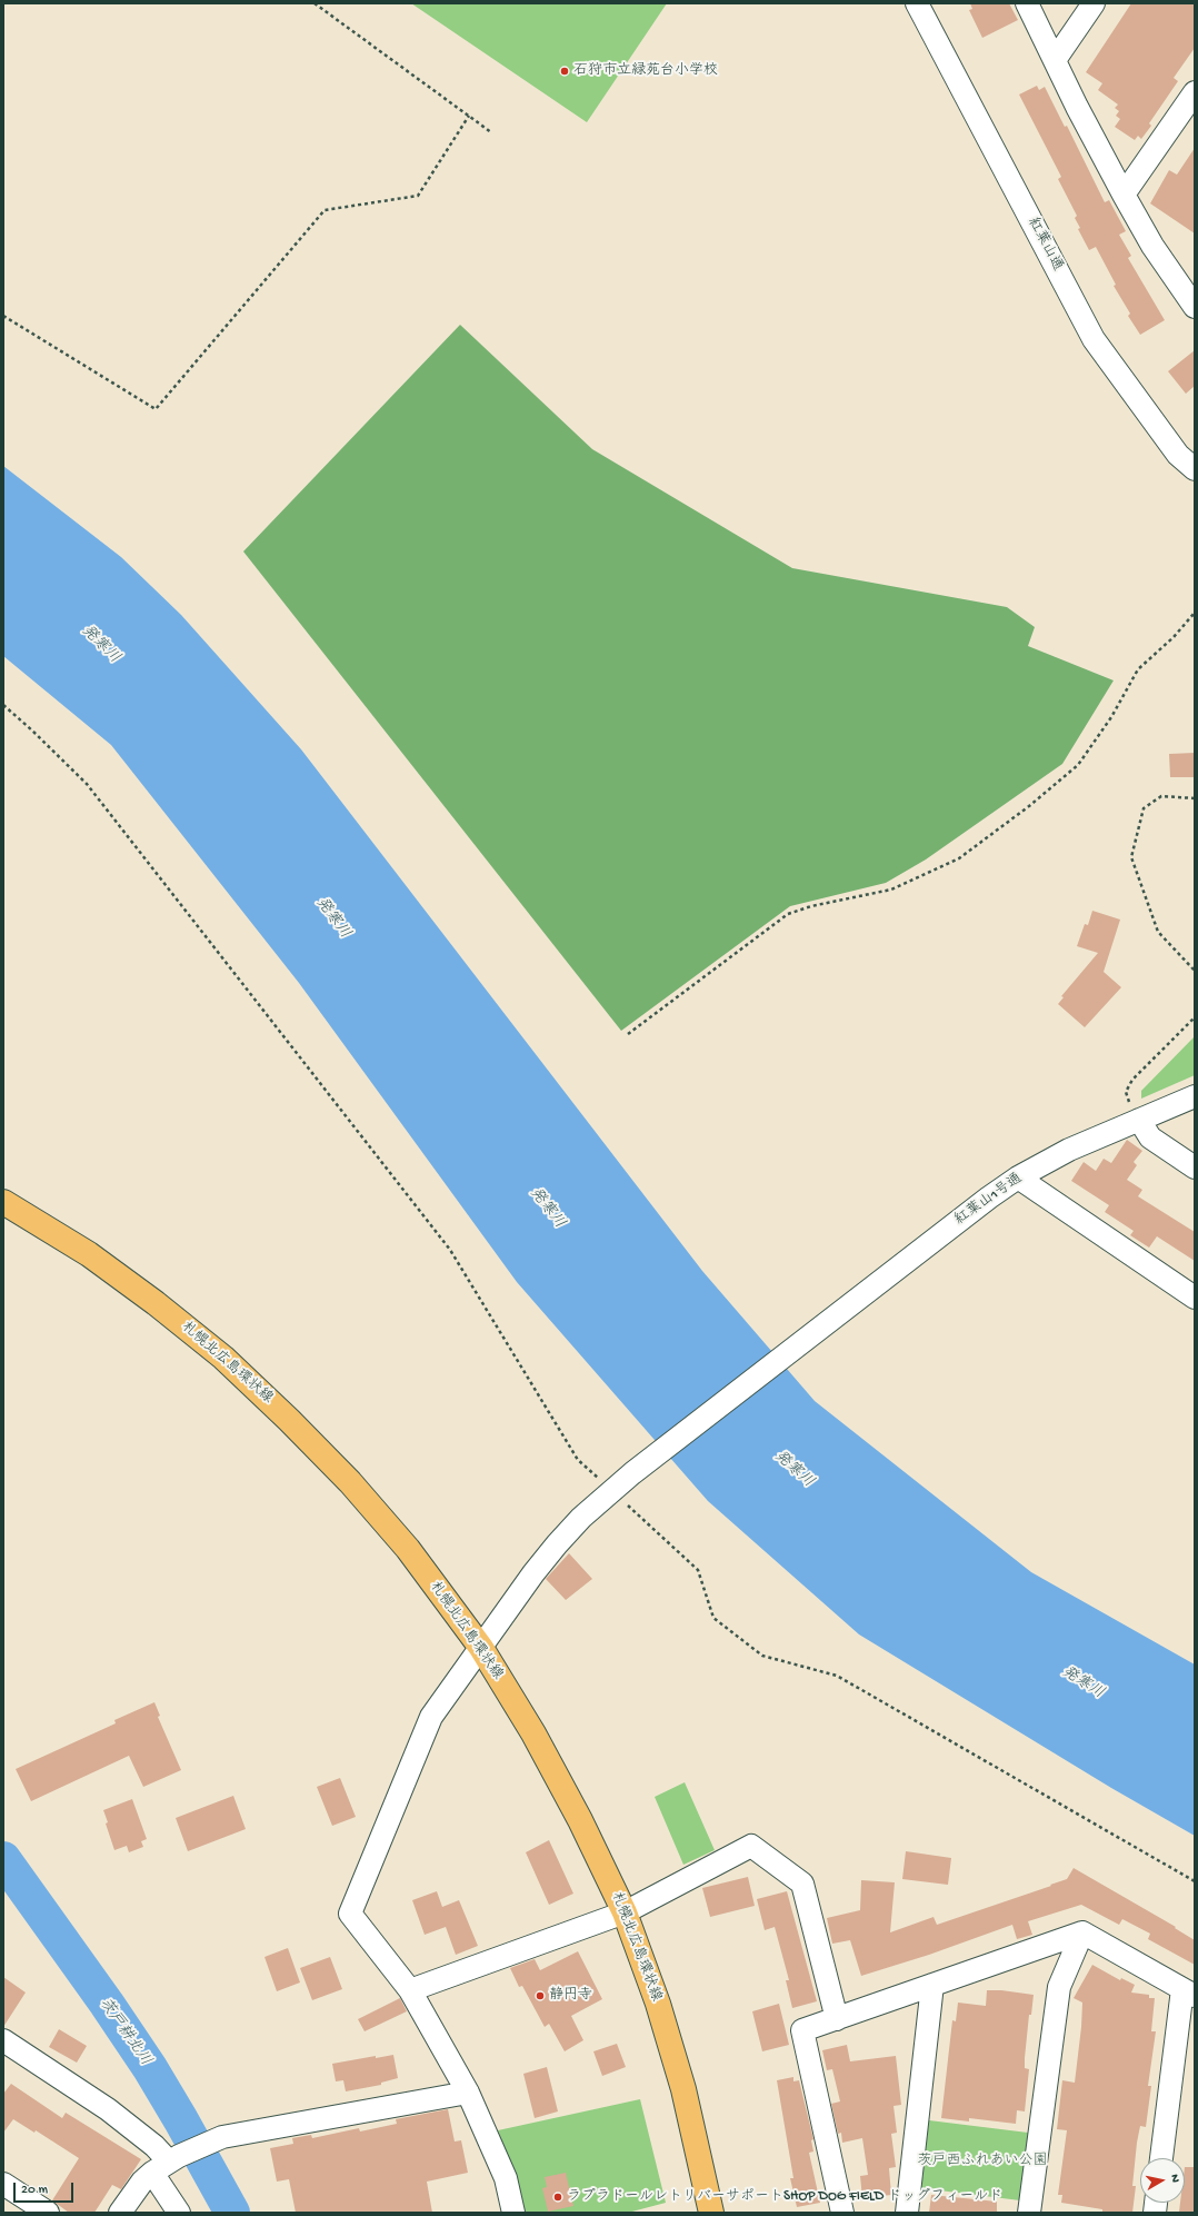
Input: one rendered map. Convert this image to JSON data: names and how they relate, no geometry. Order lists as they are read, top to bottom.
{
  "streets": {
    "main road": ["札幌北広島環状線"],
    "street": ["紅葉山通", "紅葉山1号通"]
  },
  "crossings": [
    ["紅葉山1号通", "札幌北広島環状線"]
  ],
  "water": ["発寒川", "茨戸耕北川"],
  "parks": ["茨戸西ふれあい公園"],
  "places": ["石狩市立緑苑台小学校", "静円寺", "ラブラドールレトリバーサポートSHOP DOG FIELD ドッグフィールド"],
  "scale_bar": "20 m",
  "north": "right"
}
